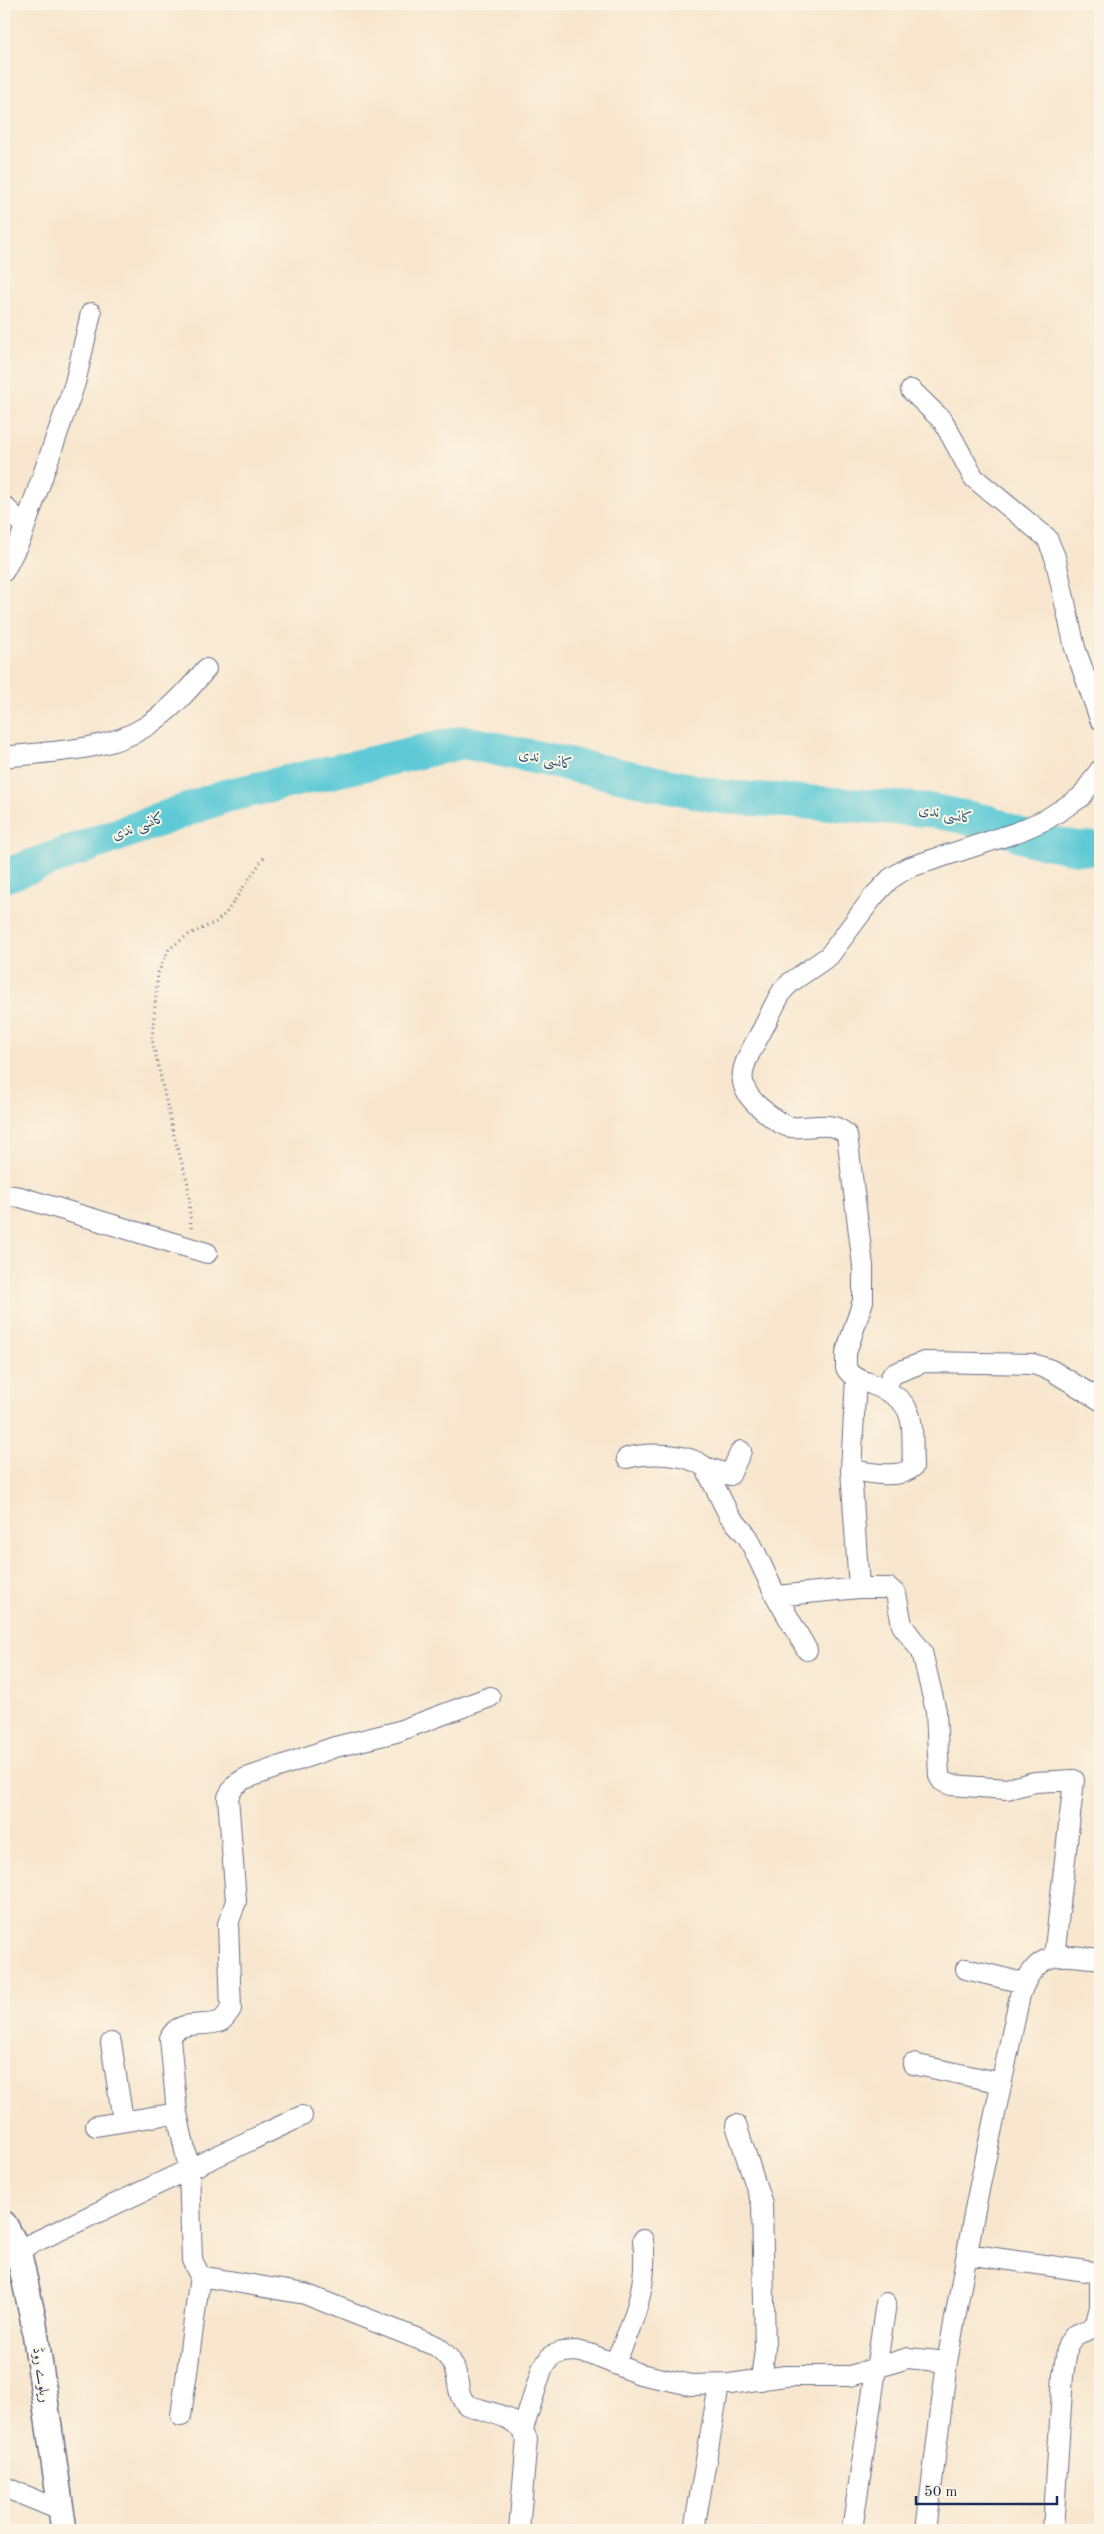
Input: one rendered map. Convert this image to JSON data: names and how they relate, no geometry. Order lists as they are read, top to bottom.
{
  "streets": {
    "main road": ["ریلوے روڈ"]
  },
  "water": ["کانسی ندی"],
  "scale_bar": "50 m"
}
